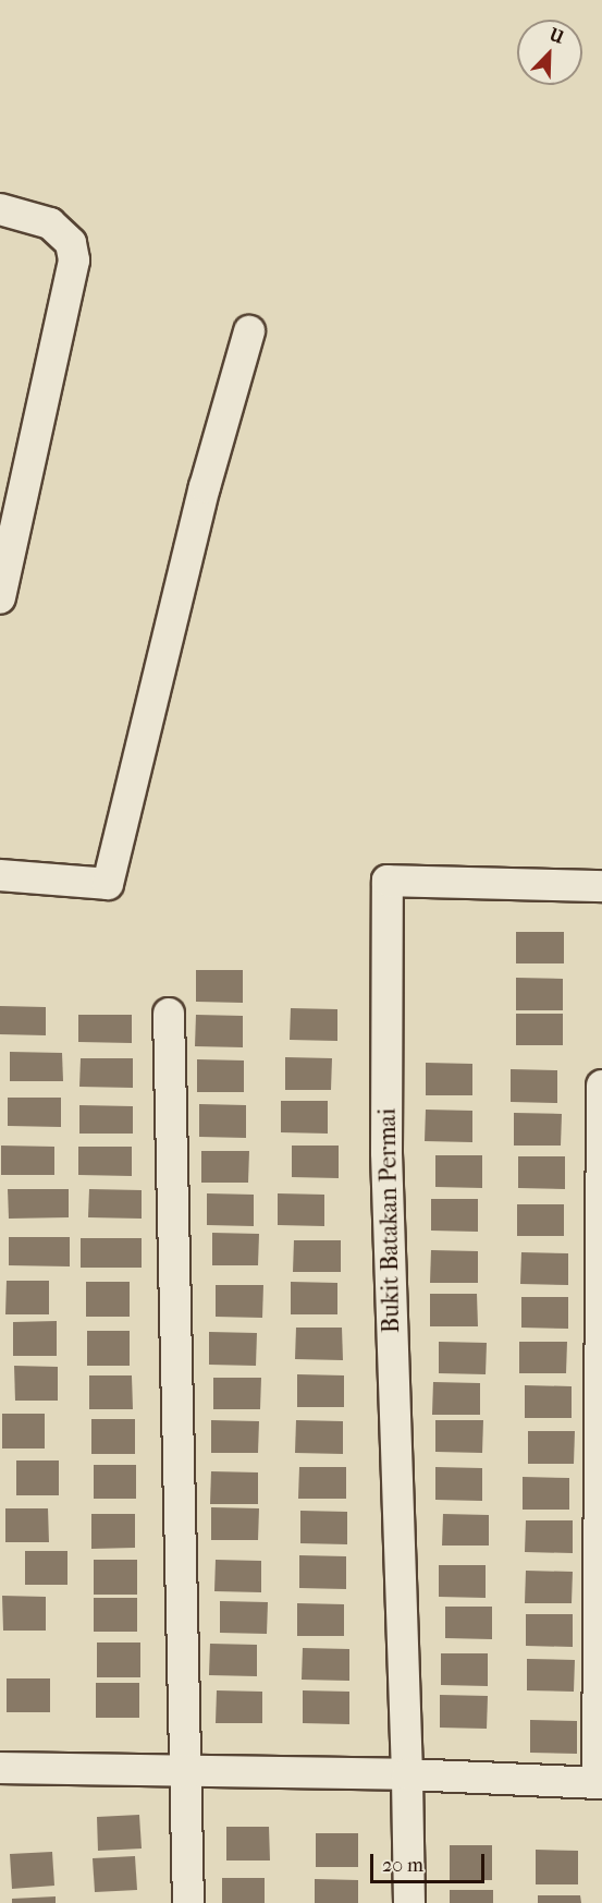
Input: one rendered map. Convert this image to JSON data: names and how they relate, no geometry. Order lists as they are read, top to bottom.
{
  "streets": {
    "street": ["Bukit Batakan Permai"]
  },
  "scale_bar": "20 m",
  "north": "top right"
}
